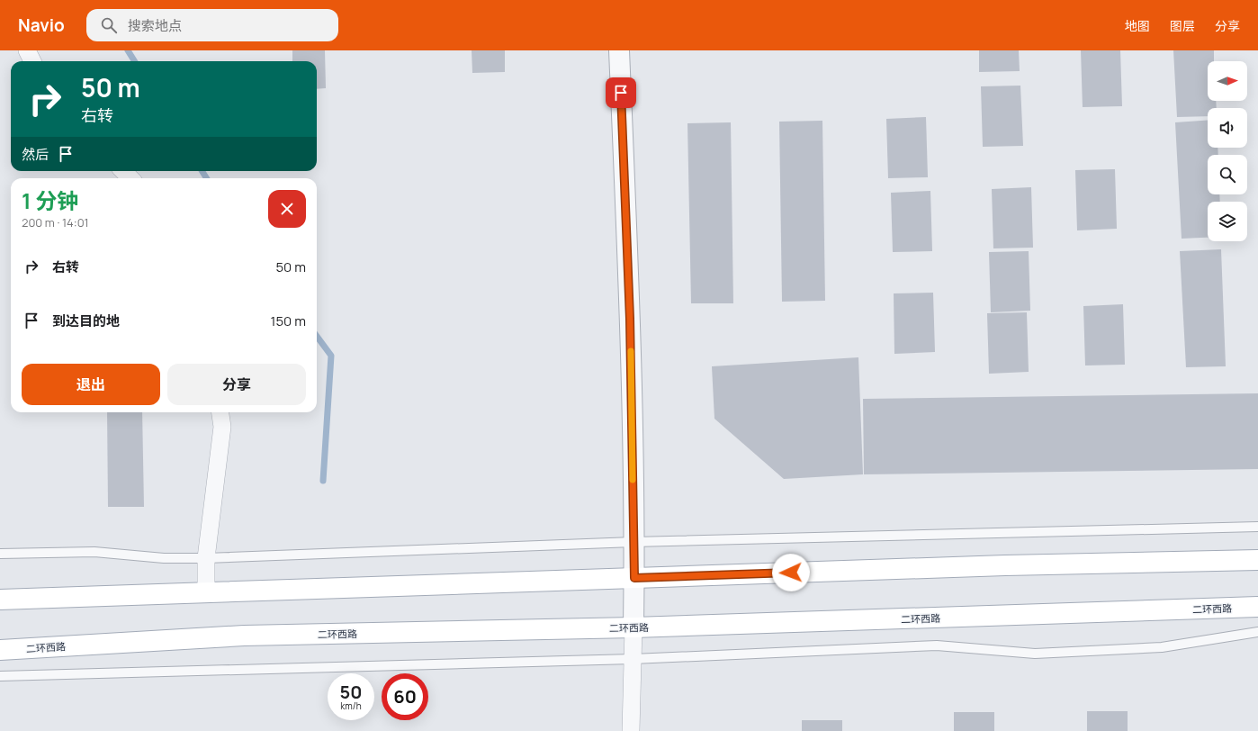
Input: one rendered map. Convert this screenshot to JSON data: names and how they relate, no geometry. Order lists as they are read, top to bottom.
{
  "streets": {
    "main road": ["二环西路"]
  },
  "north": "right",
  "page": {
    "header": "Navio",
    "search": "搜索地点",
    "nav": ["地图", "图层", "分享"],
    "turn": ["50 m", "右转"],
    "then": "然后",
    "heading": ["1 分钟", "200 m · 14:01"],
    "list": [
      {
        "name": "右转",
        "value": "50 m"
      },
      {
        "name": "到达目的地",
        "value": "150 m"
      }
    ],
    "buttons": ["退出", "分享"],
    "speed": "50 km/h",
    "limit": "60"
  }
}
